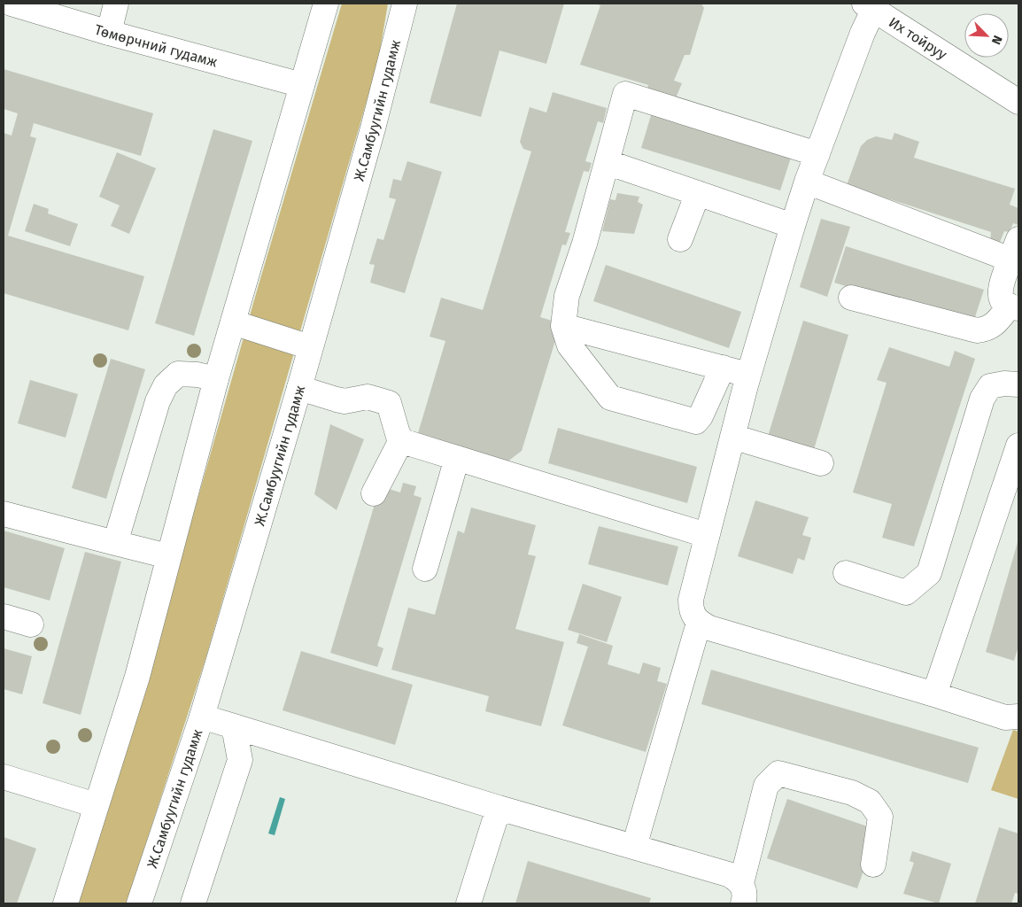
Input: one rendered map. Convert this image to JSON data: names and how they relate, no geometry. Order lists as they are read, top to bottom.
{
  "streets": {
    "street": ["Их тойруу", "Төмөрчний гудамж", "Ж.Самбуугийн гудамж"]
  },
  "north": "bottom right"
}
